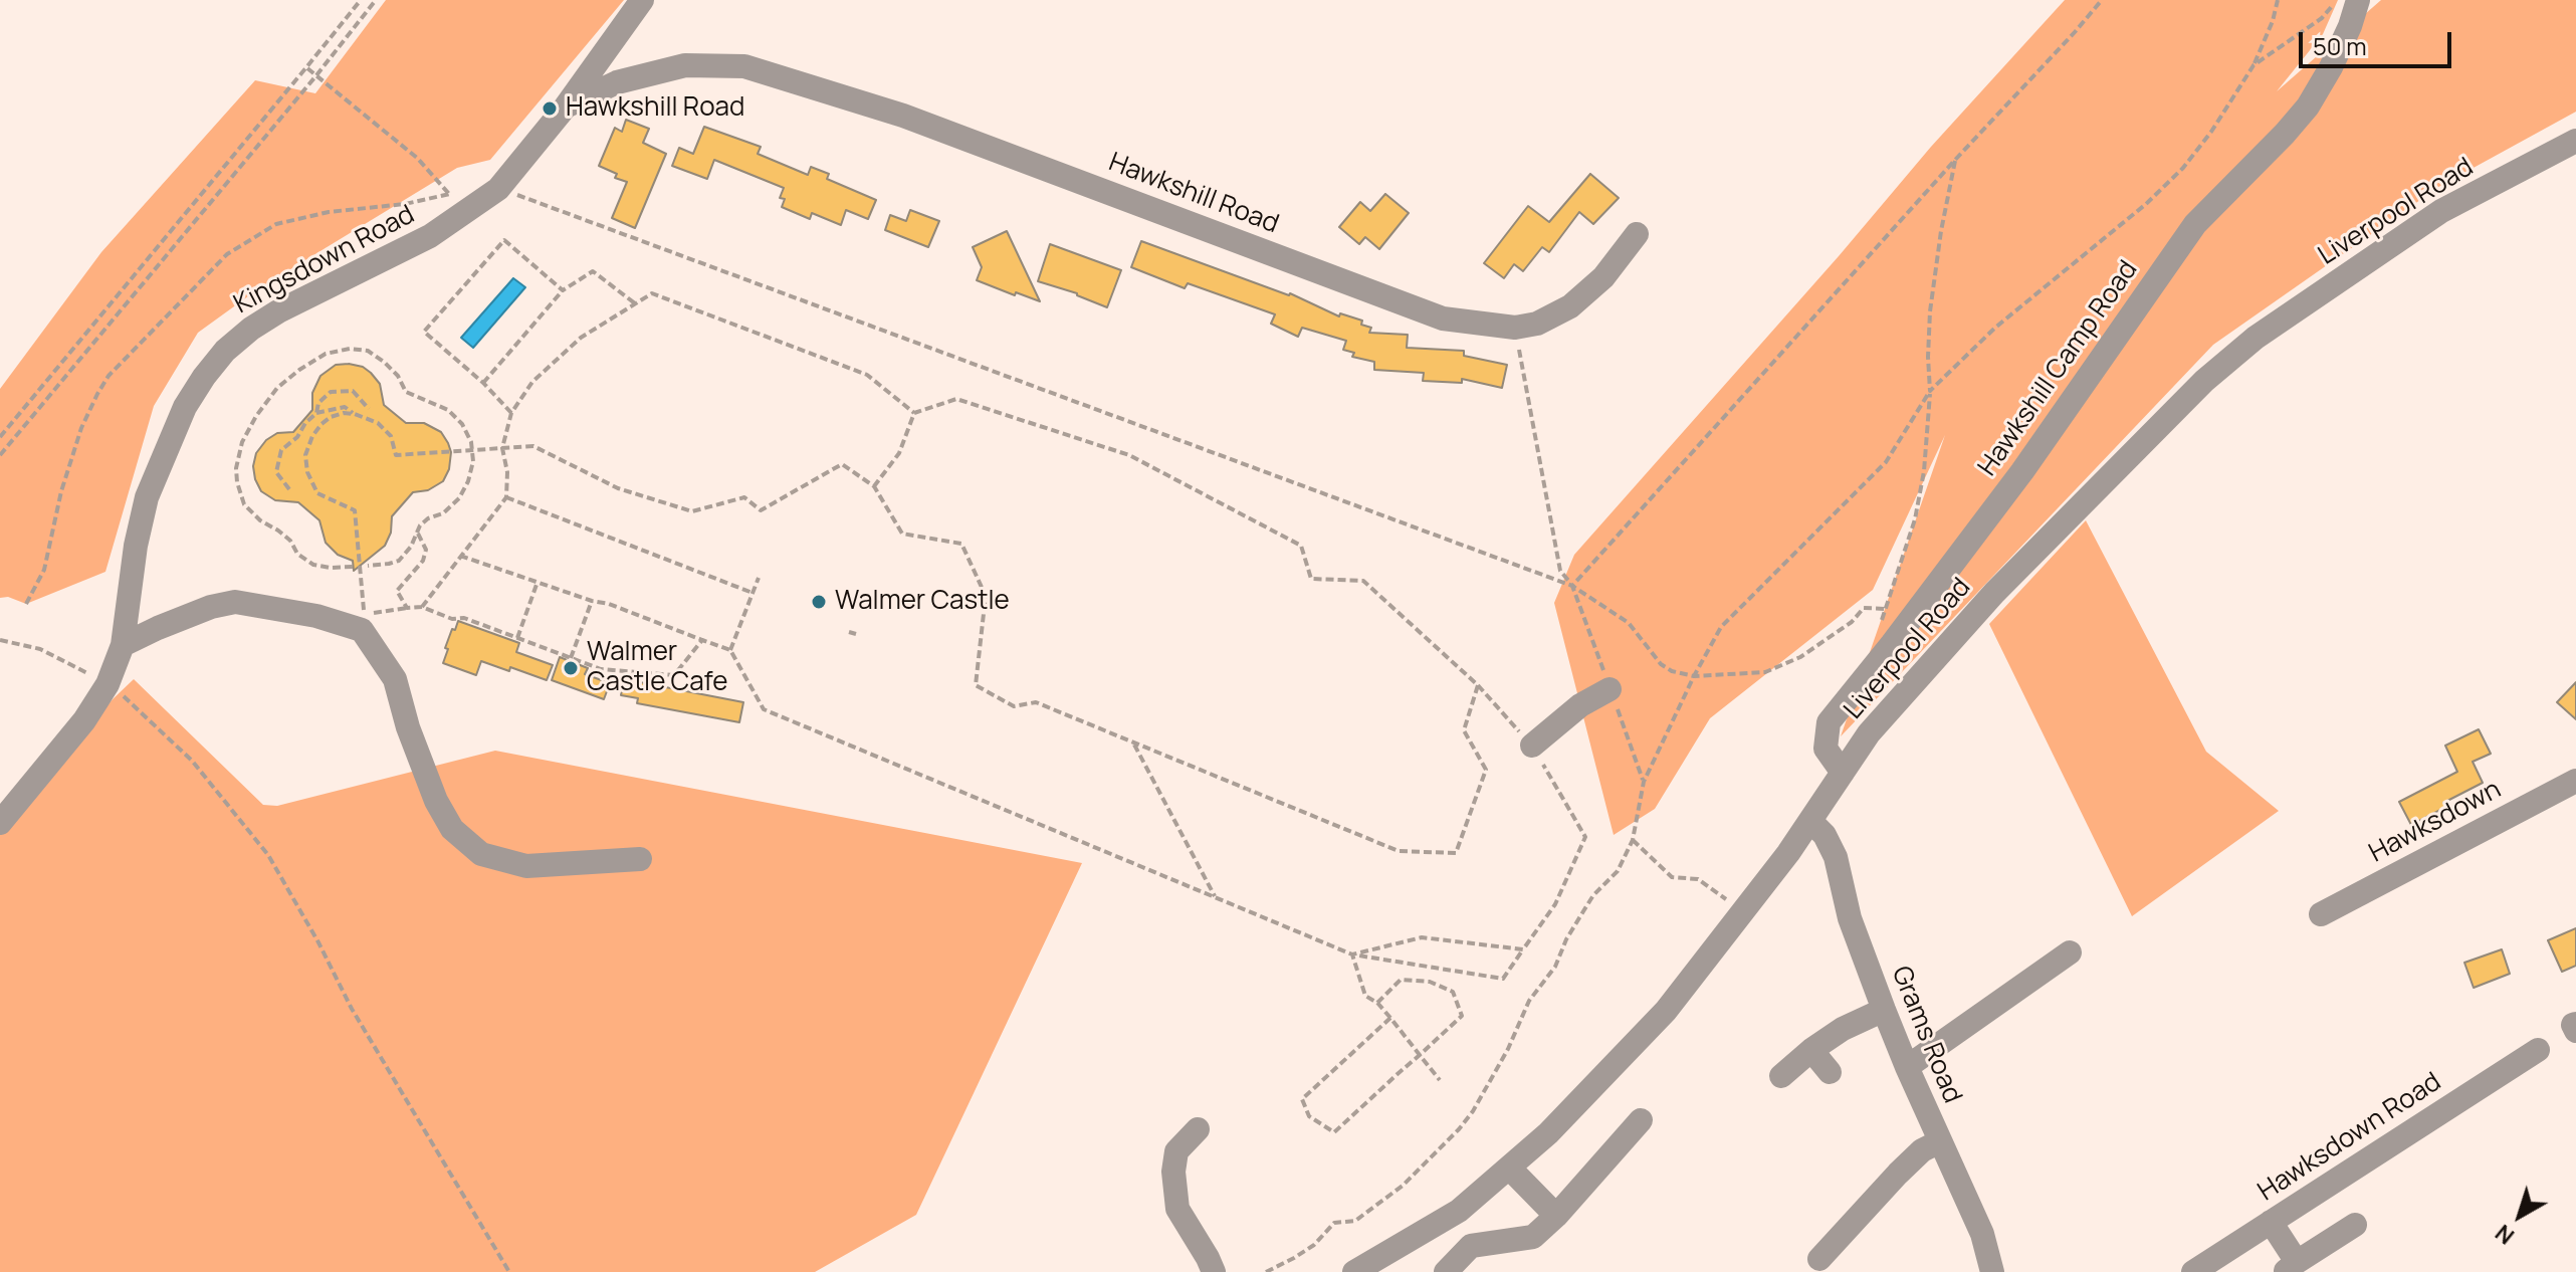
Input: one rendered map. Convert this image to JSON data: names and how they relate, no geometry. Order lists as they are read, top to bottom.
{
  "streets": {
    "street": [
      "Hawkshill Road",
      "Liverpool Road",
      "Kingsdown Road",
      "Hawkshill Camp Road",
      "Hawksdown",
      "Grams Road",
      "Hawksdown Road"
    ]
  },
  "crossings": [
    ["Hawkshill Road", "Kingsdown Road"],
    ["Liverpool Road", "Hawkshill Camp Road"],
    ["Liverpool Road", "Grams Road"]
  ],
  "places": ["Hawkshill Road", "Walmer Castle", "Walmer Castle Cafe"],
  "scale_bar": "50 m",
  "north": "bottom left"
}
